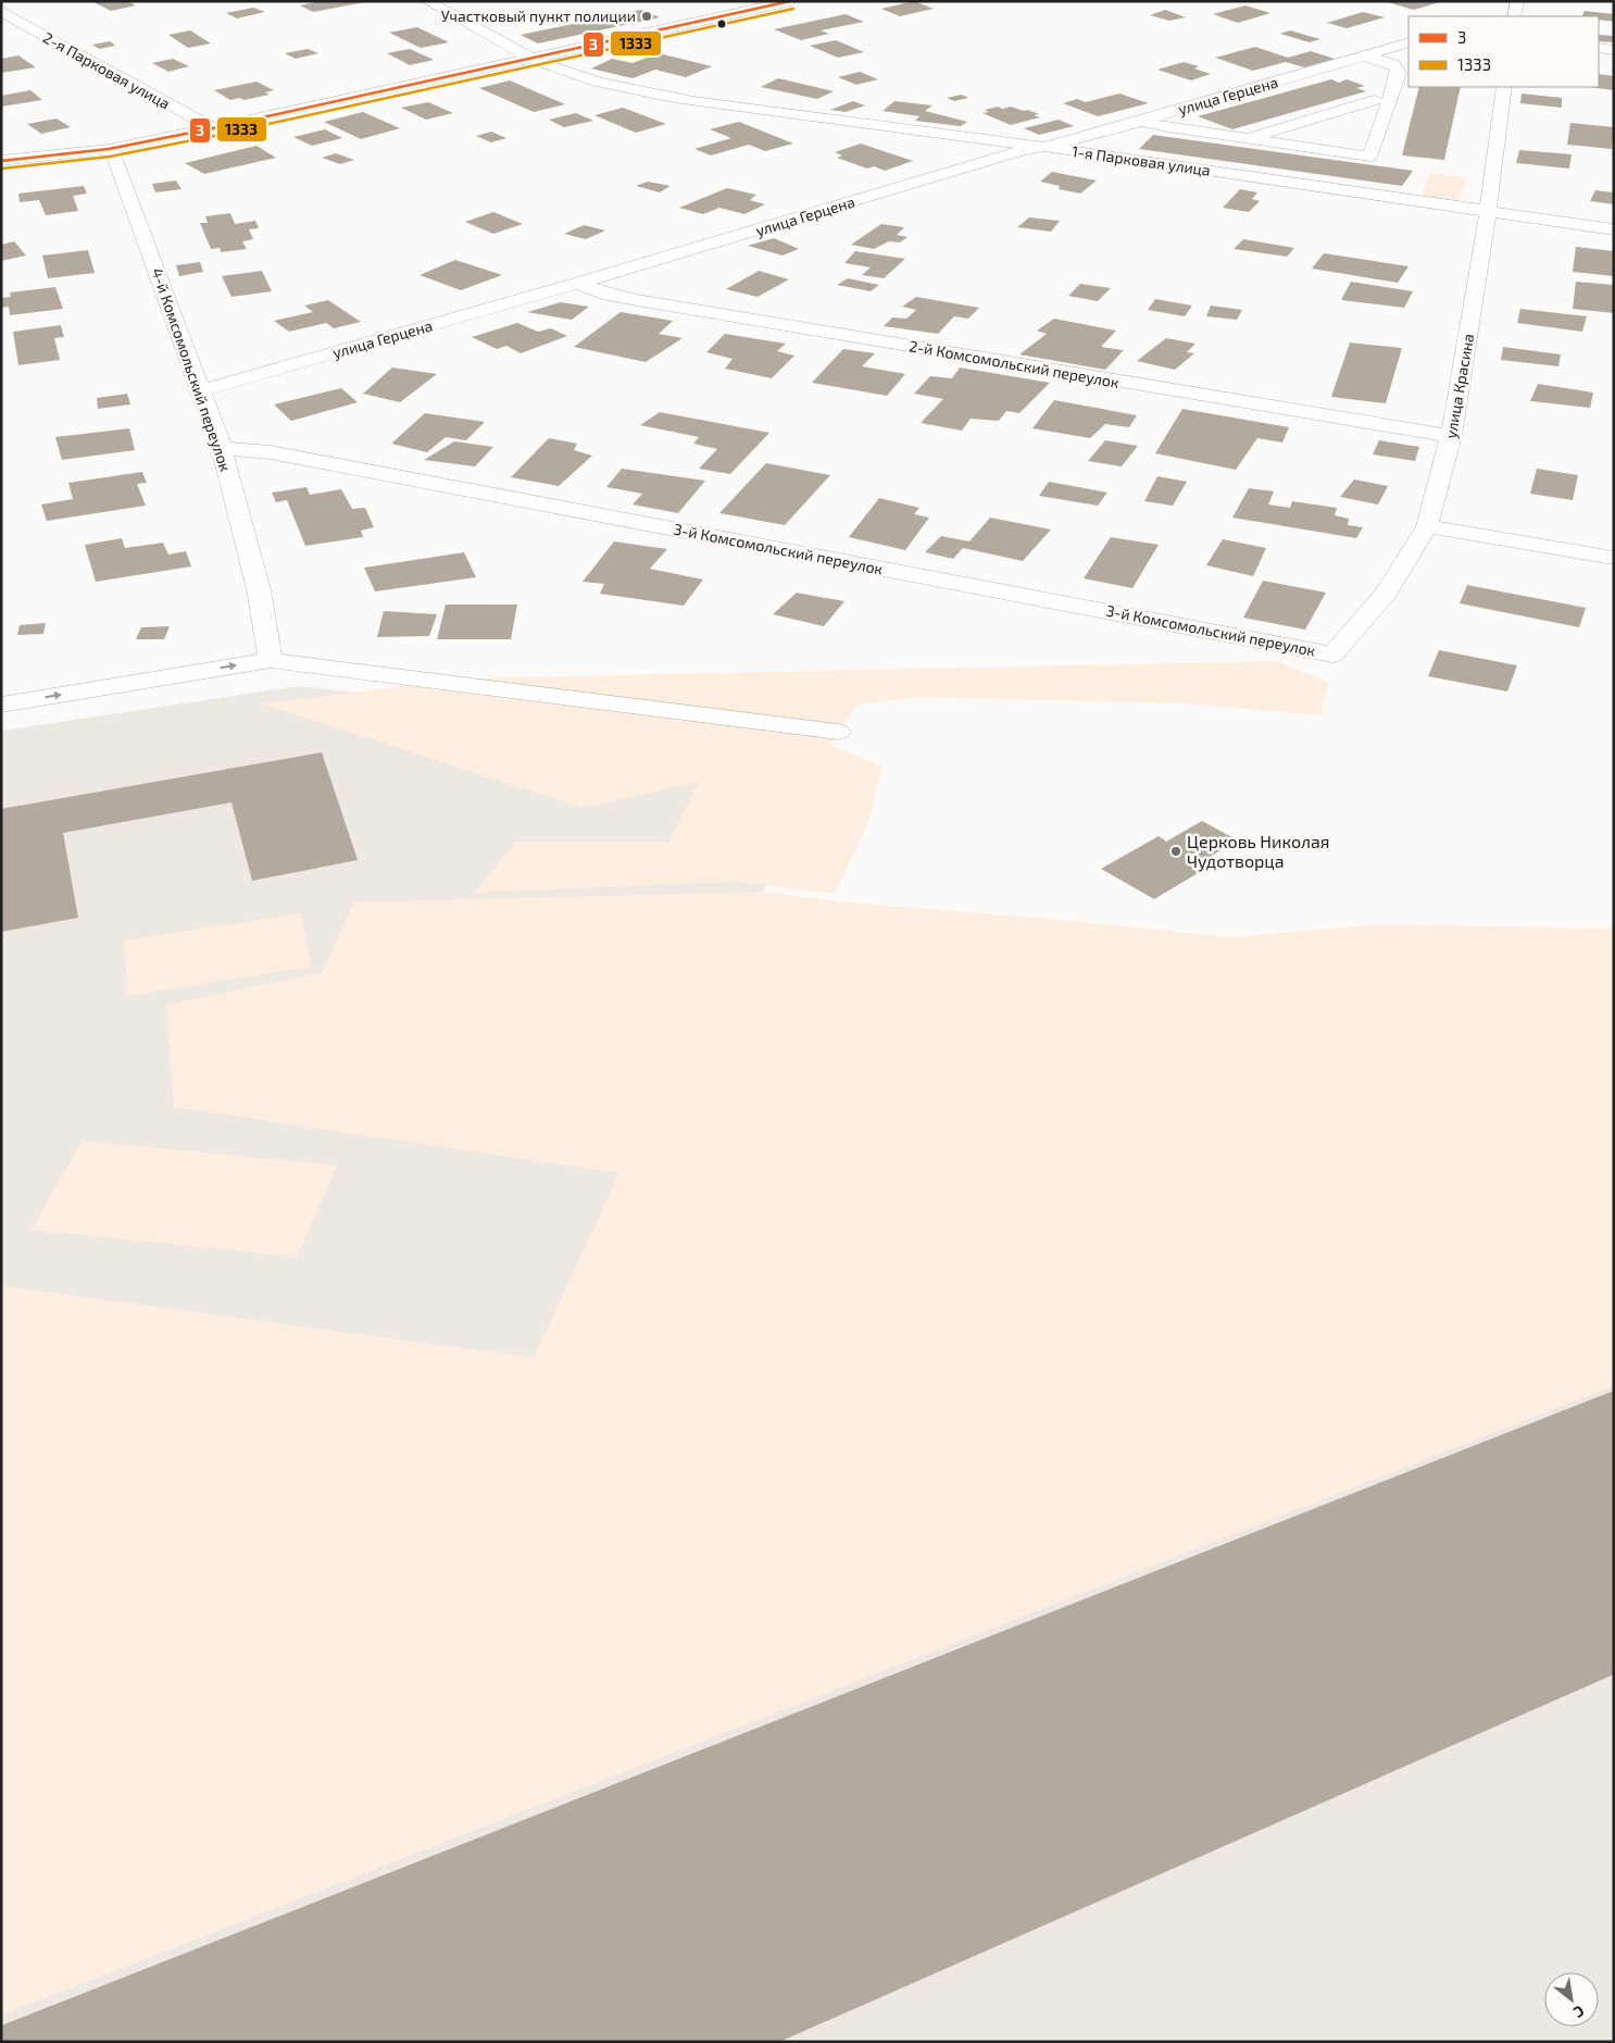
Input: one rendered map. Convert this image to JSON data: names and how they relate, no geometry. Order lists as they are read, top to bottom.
{
  "streets": {
    "street": [
      "2-я Парковая улица",
      "улица Герцена",
      "1-я Парковая улица",
      "2-й Комсомольский переулок",
      "4-й Комсомольский переулок",
      "улица Красина",
      "3-й Комсомольский переулок"
    ]
  },
  "crossings": [
    ["улица Герцена", "1-я Парковая улица"],
    ["улица Герцена", "2-й Комсомольский переулок"],
    ["улица Герцена", "4-й Комсомольский переулок"],
    ["1-я Парковая улица", "улица Красина"],
    ["2-й Комсомольский переулок", "улица Красина"],
    ["4-й Комсомольский переулок", "3-й Комсомольский переулок"],
    ["улица Красина", "3-й Комсомольский переулок"]
  ],
  "places": ["Участковый пункт полиции", "Церковь Николая Чудотворца"],
  "lines": ["transit line 3", "transit line 1333"],
  "legend": ["3", "1333"],
  "north": "bottom right"
}
